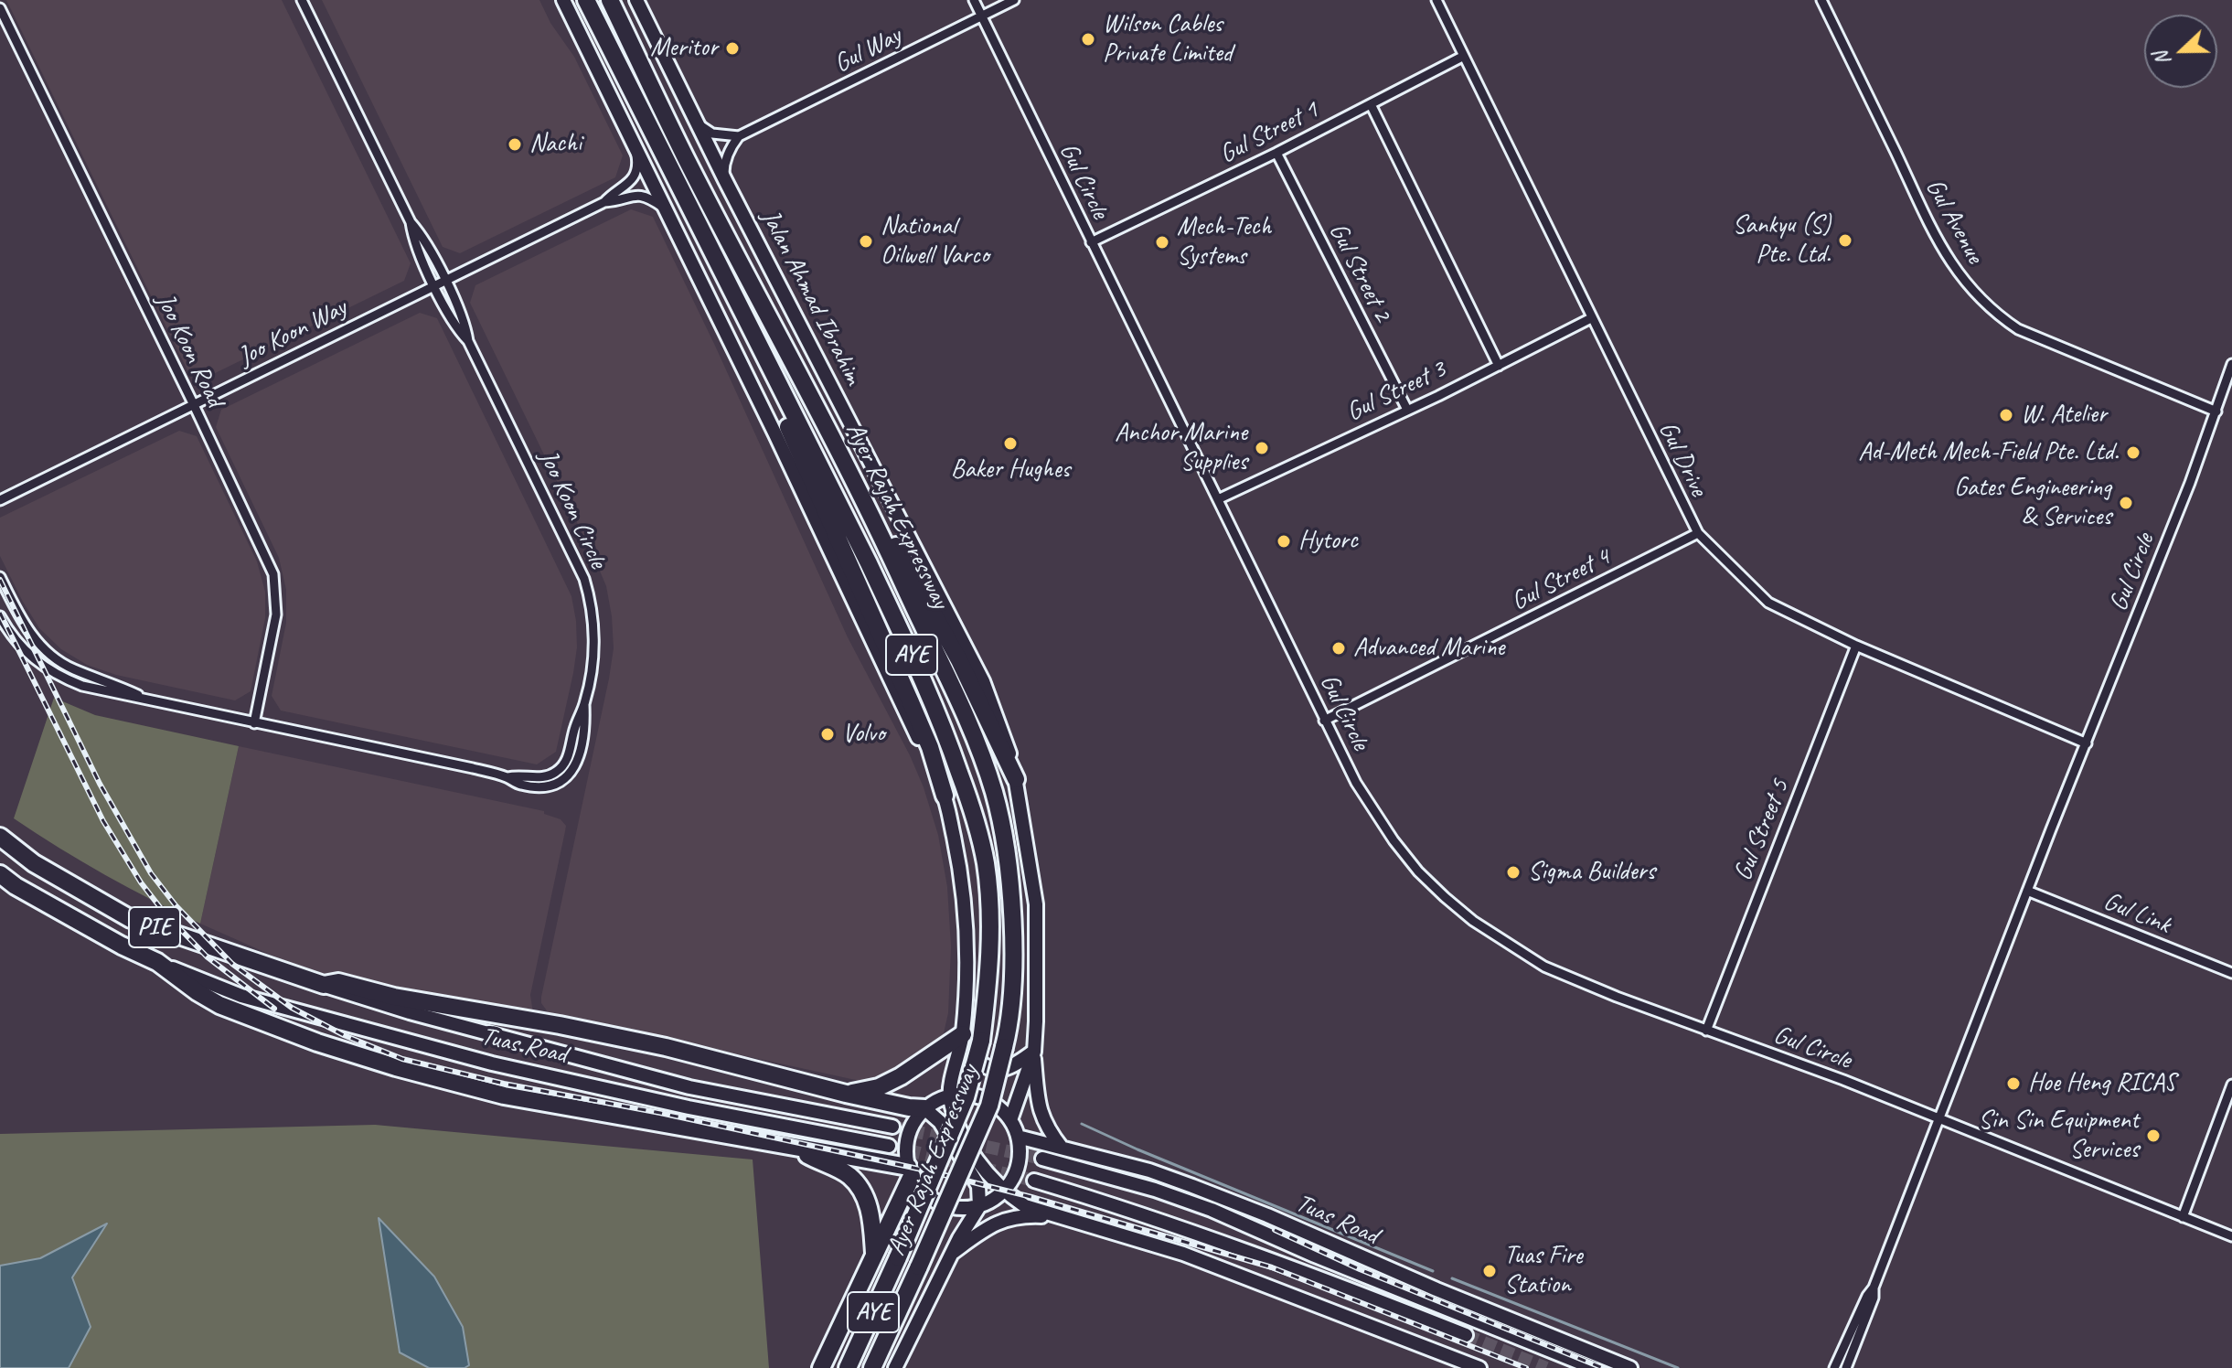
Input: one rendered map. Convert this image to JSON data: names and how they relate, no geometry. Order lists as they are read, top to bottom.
{
  "streets": {
    "highway": ["Ayer Rajah Expressway", "AYE", "PIE"],
    "main road": ["Jalan Ahmad Ibrahim", "Tuas Road"],
    "street": [
      "Gul Way",
      "Gul Street 1",
      "Gul Circle",
      "Gul Avenue",
      "Gul Street 2",
      "Joo Koon Way",
      "Joo Koon Road",
      "Gul Street 3",
      "Gul Drive",
      "Joo Koon Circle",
      "Gul Street 4",
      "Gul Street 5",
      "Gul Link"
    ]
  },
  "crossings": [
    ["Gul Way", "Gul Circle"],
    ["Gul Street 1", "Gul Circle"],
    ["Gul Street 1", "Gul Street 2"],
    ["Gul Street 1", "Gul Drive"],
    ["Gul Circle", "Gul Avenue"],
    ["Gul Circle", "Gul Street 3"],
    ["Gul Circle", "Gul Drive"],
    ["Gul Circle", "Gul Street 4"],
    ["Gul Circle", "Gul Street 5"],
    ["Gul Circle", "Gul Link"],
    ["Gul Street 2", "Gul Street 3"],
    ["Joo Koon Way", "Joo Koon Road"],
    ["Joo Koon Way", "Joo Koon Circle"],
    ["Joo Koon Road", "Joo Koon Circle"],
    ["Gul Street 3", "Gul Drive"],
    ["Gul Drive", "Gul Street 4"],
    ["Gul Drive", "Gul Street 5"],
    ["PIE", "Tuas Road"]
  ],
  "places": [
    "Wilson Cables Private Limited",
    "Meritor",
    "Nachi",
    "Sankyu (S) Pte. Ltd.",
    "National Oilwell Varco",
    "Mech-Tech Systems",
    "W. Atelier",
    "Baker Hughes",
    "Anchor Marine Supplies",
    "Ad-Meth Mech-Field Pte. Ltd.",
    "Gates Engineering & Services",
    "Hytorc",
    "Advanced Marine",
    "Volvo",
    "Sigma Builders",
    "Hoe Heng RICAS",
    "Sin Sin Equipment Services",
    "Tuas Fire Station"
  ],
  "north": "left"
}
